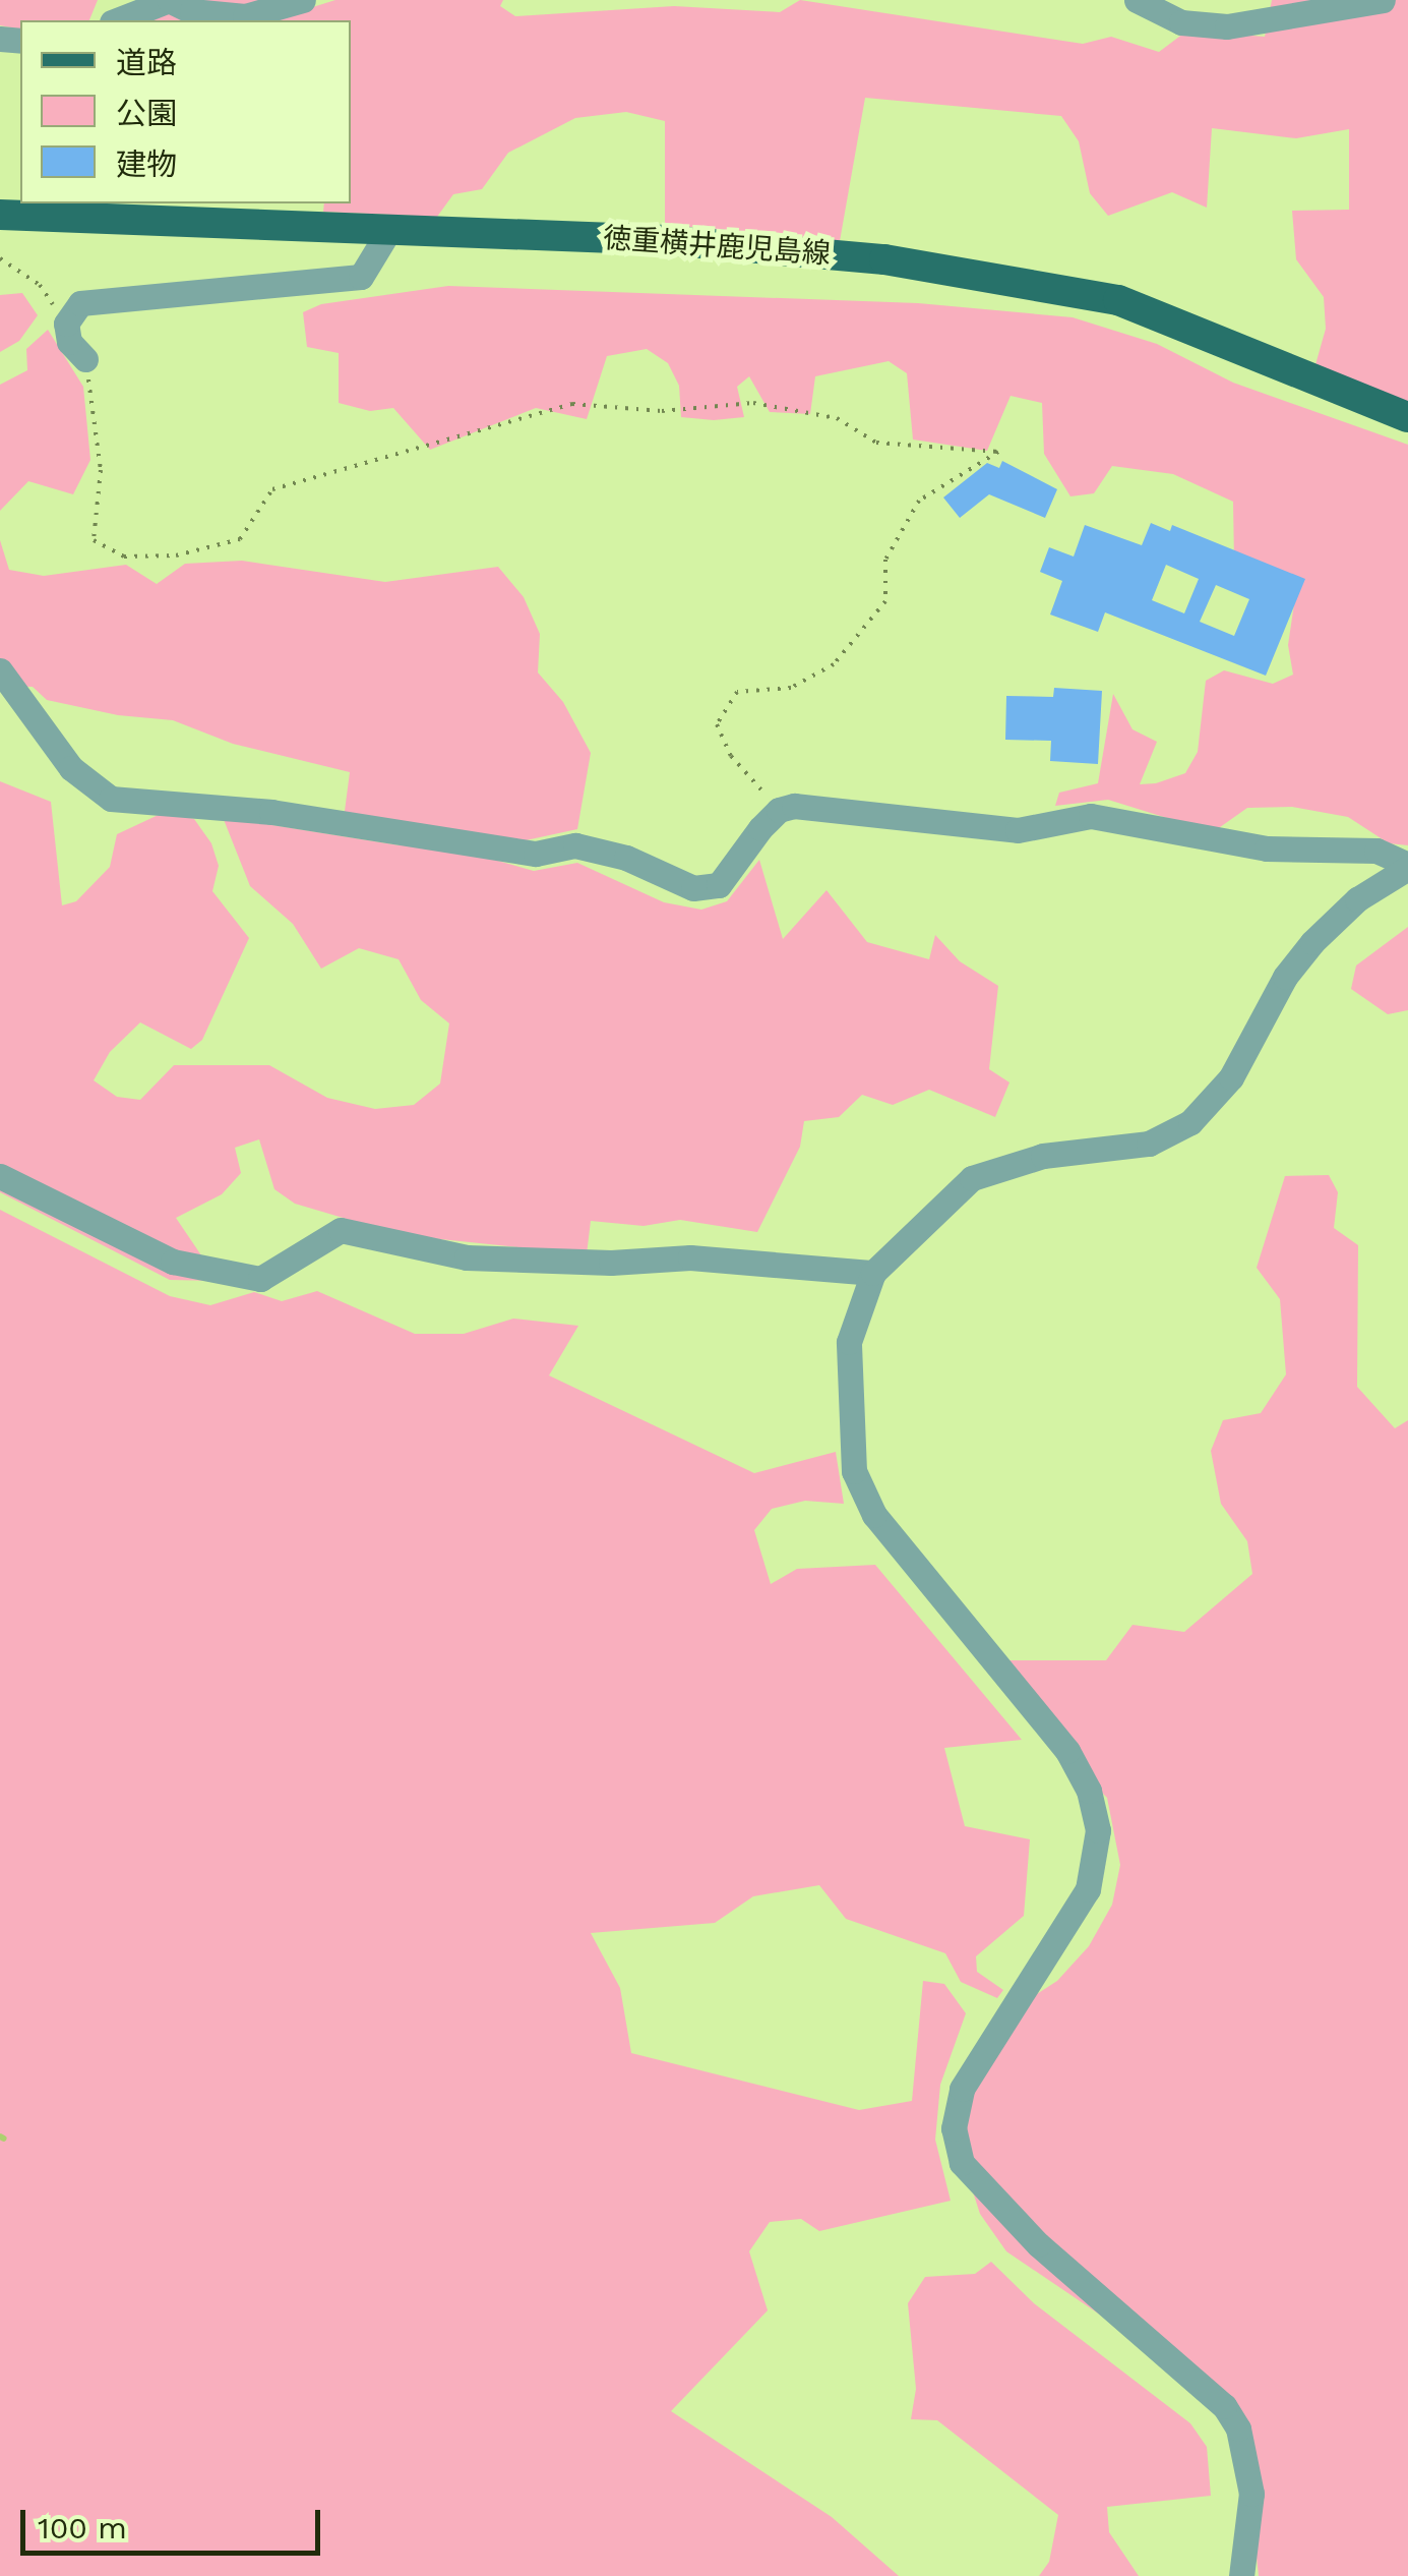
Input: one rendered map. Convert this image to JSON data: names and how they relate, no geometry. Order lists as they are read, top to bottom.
{
  "streets": {
    "main road": ["徳重横井鹿児島線"]
  },
  "legend": ["道路", "公園", "建物"],
  "scale_bar": "100 m"
}
